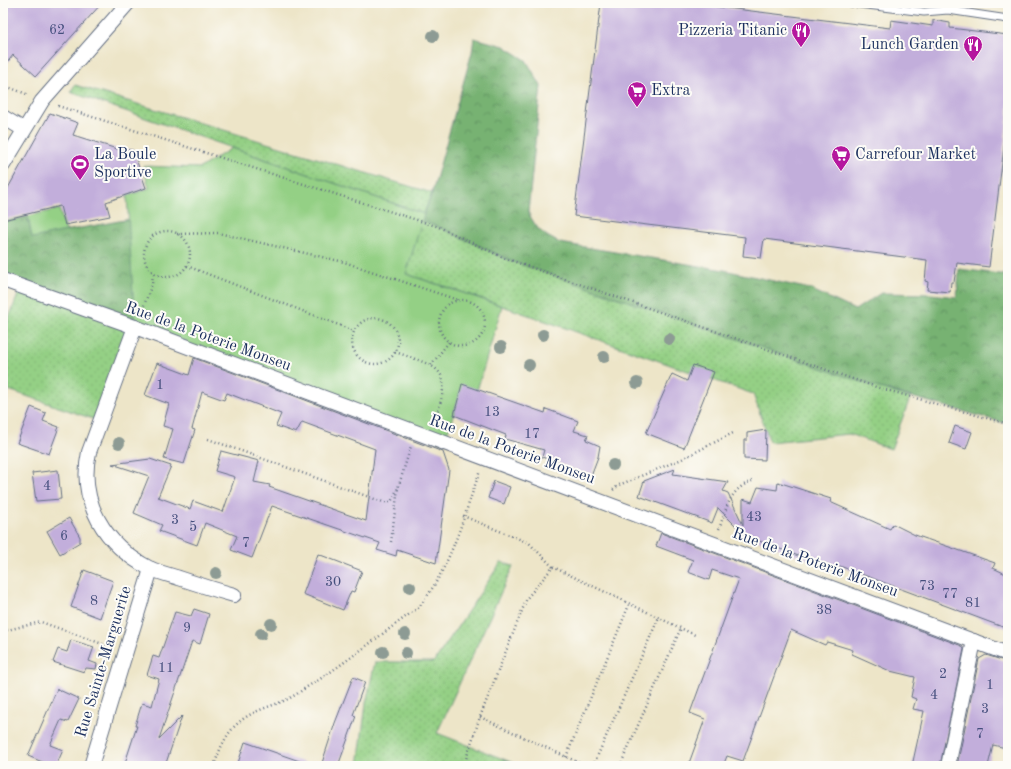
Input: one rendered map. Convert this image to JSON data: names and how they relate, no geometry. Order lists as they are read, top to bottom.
{
  "streets": {
    "street": ["Rue de la Poterie Monseu", "Rue Sainte-Marguerite"]
  },
  "places": {
    "restaurant": ["Pizzeria Titanic", "Lunch Garden"],
    "supermarket": ["Extra", "Carrefour Market"],
    "sports": ["La Boule Sportive"]
  },
  "house_numbers": [
    "62",
    "1",
    "13",
    "17",
    "4",
    "43",
    "3",
    "5",
    "6",
    "7",
    "30",
    "73",
    "77",
    "8",
    "81",
    "38",
    "9",
    "11",
    "2",
    "1",
    "4",
    "3",
    "7"
  ]
}
